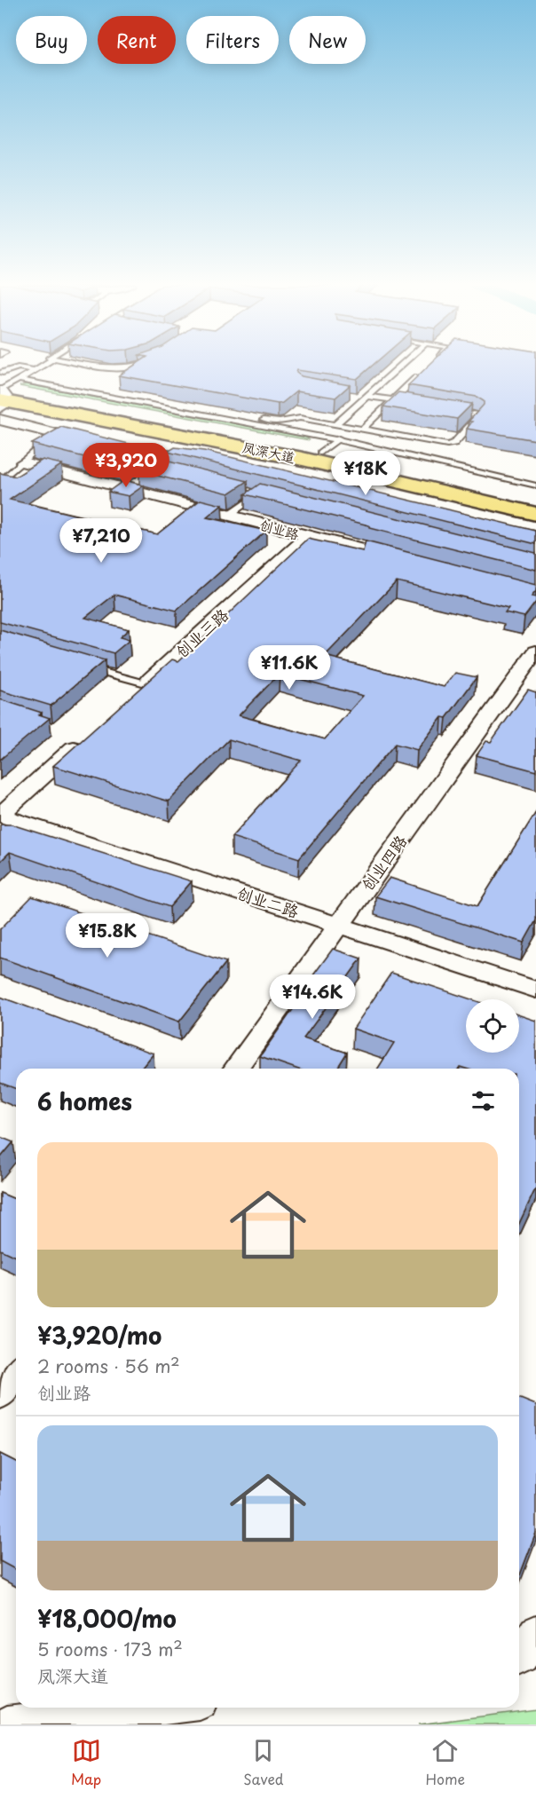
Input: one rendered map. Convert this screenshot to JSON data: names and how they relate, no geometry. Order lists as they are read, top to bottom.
{
  "streets": {
    "highway": ["凤深大道"],
    "street": [
      "创业路",
      "创业三路",
      "创业四路",
      "创业二路"
    ]
  },
  "crossings": [
    ["创业路", "创业三路"],
    ["创业四路", "创业二路"]
  ],
  "page": {
    "chip": [
      "Buy",
      "Rent",
      "Filters",
      "New"
    ],
    "price": [
      "¥3,920",
      "¥18K",
      "¥7,210",
      "¥11.6K",
      "¥15.8K",
      "¥14.6K"
    ],
    "heading": "6 homes",
    "list": [
      {
        "name": "¥3,920/mo",
        "note": "2 rooms · 56 m² · 创业路"
      },
      {
        "name": "¥18,000/mo",
        "note": "5 rooms · 173 m² · 凤深大道"
      }
    ],
    "tabs": ["Map", "Saved", "Home"]
  }
}
